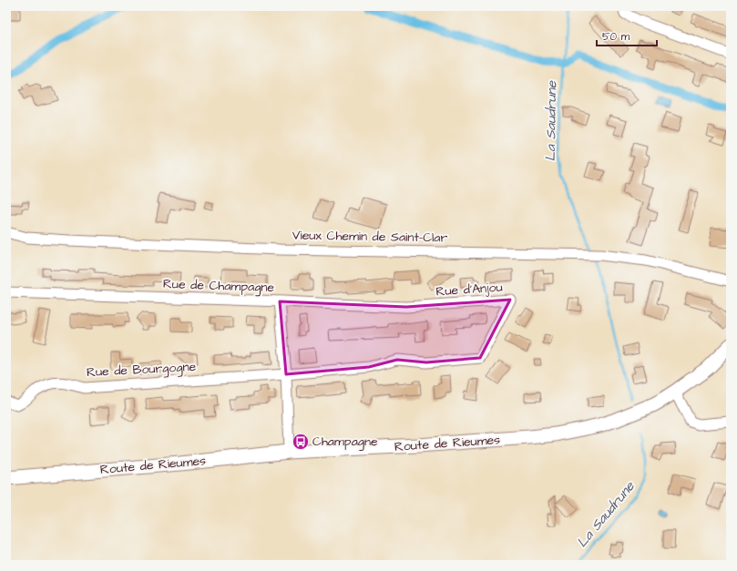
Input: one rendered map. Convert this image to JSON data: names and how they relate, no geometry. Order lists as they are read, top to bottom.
{
  "streets": {
    "main road": ["Route de Rieumes"],
    "street": [
      "Vieux Chemin de Saint-Clar",
      "Rue de Champagne",
      "Rue d'Anjou",
      "Rue de Bourgogne"
    ]
  },
  "crossings": [
    ["Rue de Champagne", "Rue d'Anjou"],
    ["Rue de Champagne", "Rue de Bourgogne"],
    ["Rue de Champagne", "Route de Rieumes"],
    ["Rue d'Anjou", "Rue de Bourgogne"]
  ],
  "water": ["La Saudrune"],
  "places": {
    "bus stop": ["Champagne"]
  },
  "scale_bar": "50 m"
}
